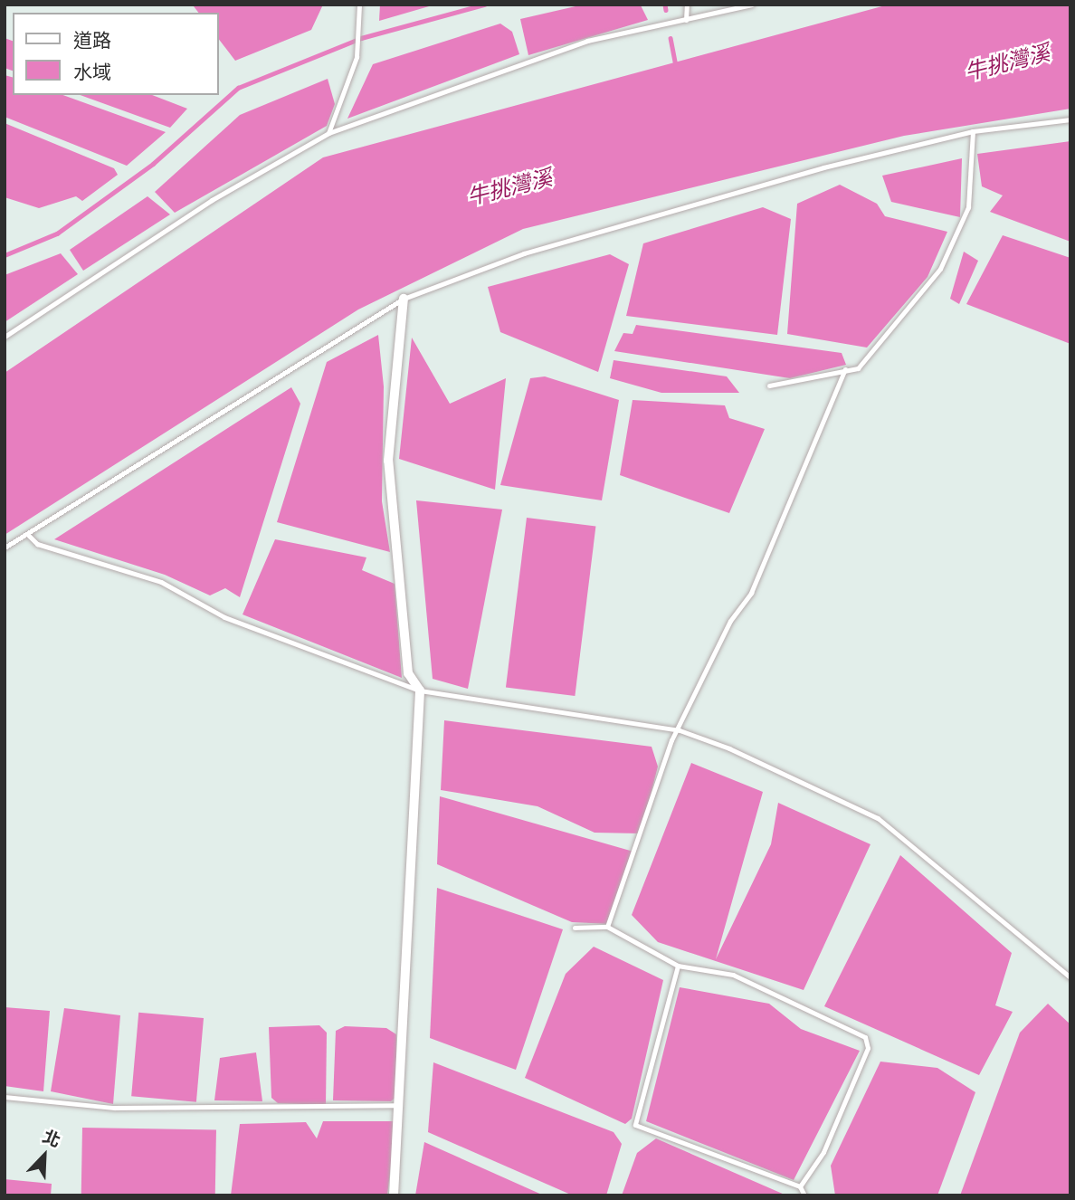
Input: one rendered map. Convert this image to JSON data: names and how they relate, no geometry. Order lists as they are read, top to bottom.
{
  "water": ["牛挑灣溪"],
  "legend": ["道路", "水域"],
  "north": "top right"
}
